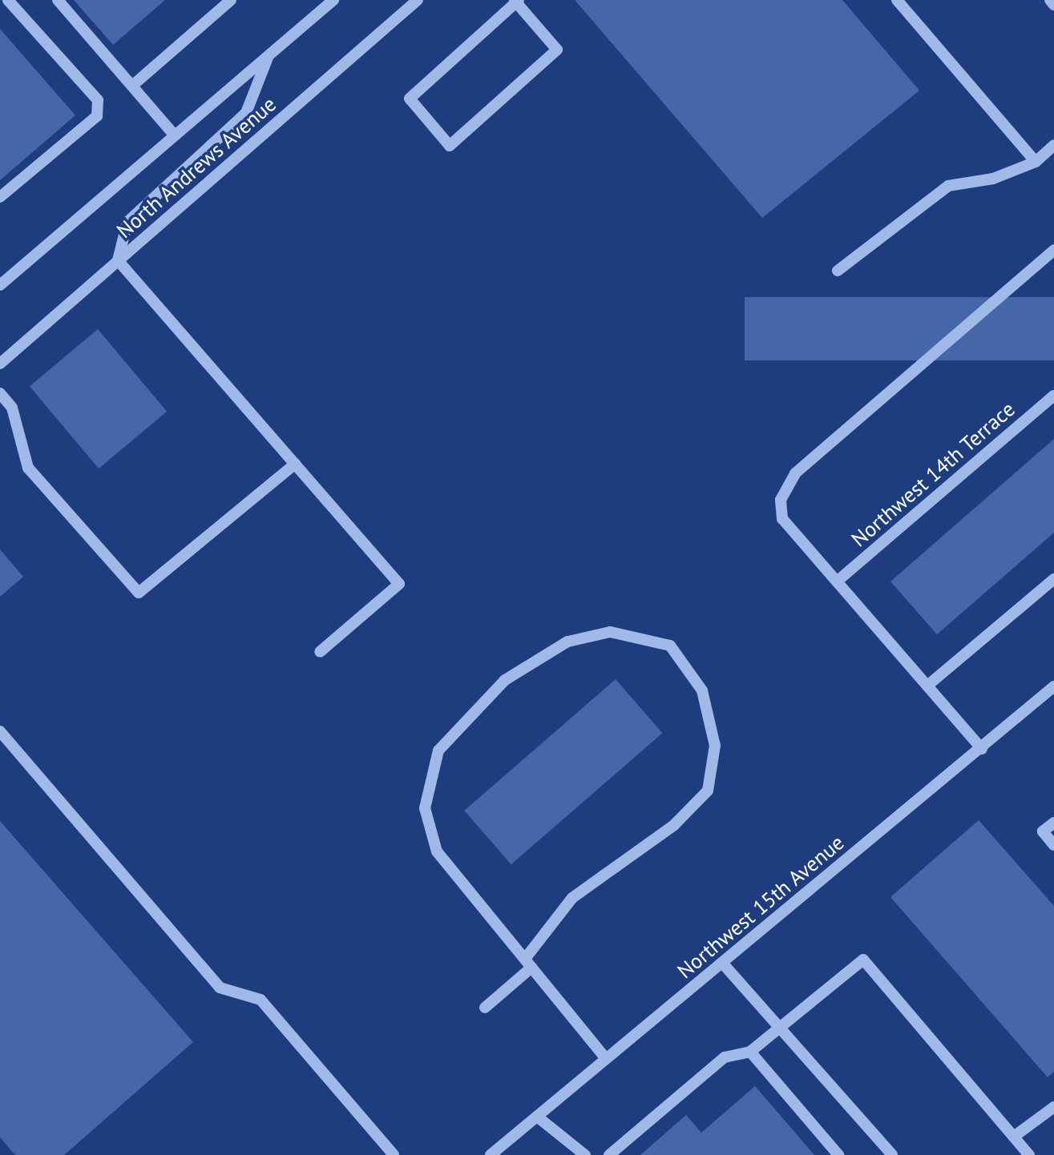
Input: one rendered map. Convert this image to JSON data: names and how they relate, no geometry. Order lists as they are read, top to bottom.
{
  "streets": {
    "street": ["North Andrews Avenue", "Northwest 14th Terrace", "Northwest 15th Avenue"]
  }
}
